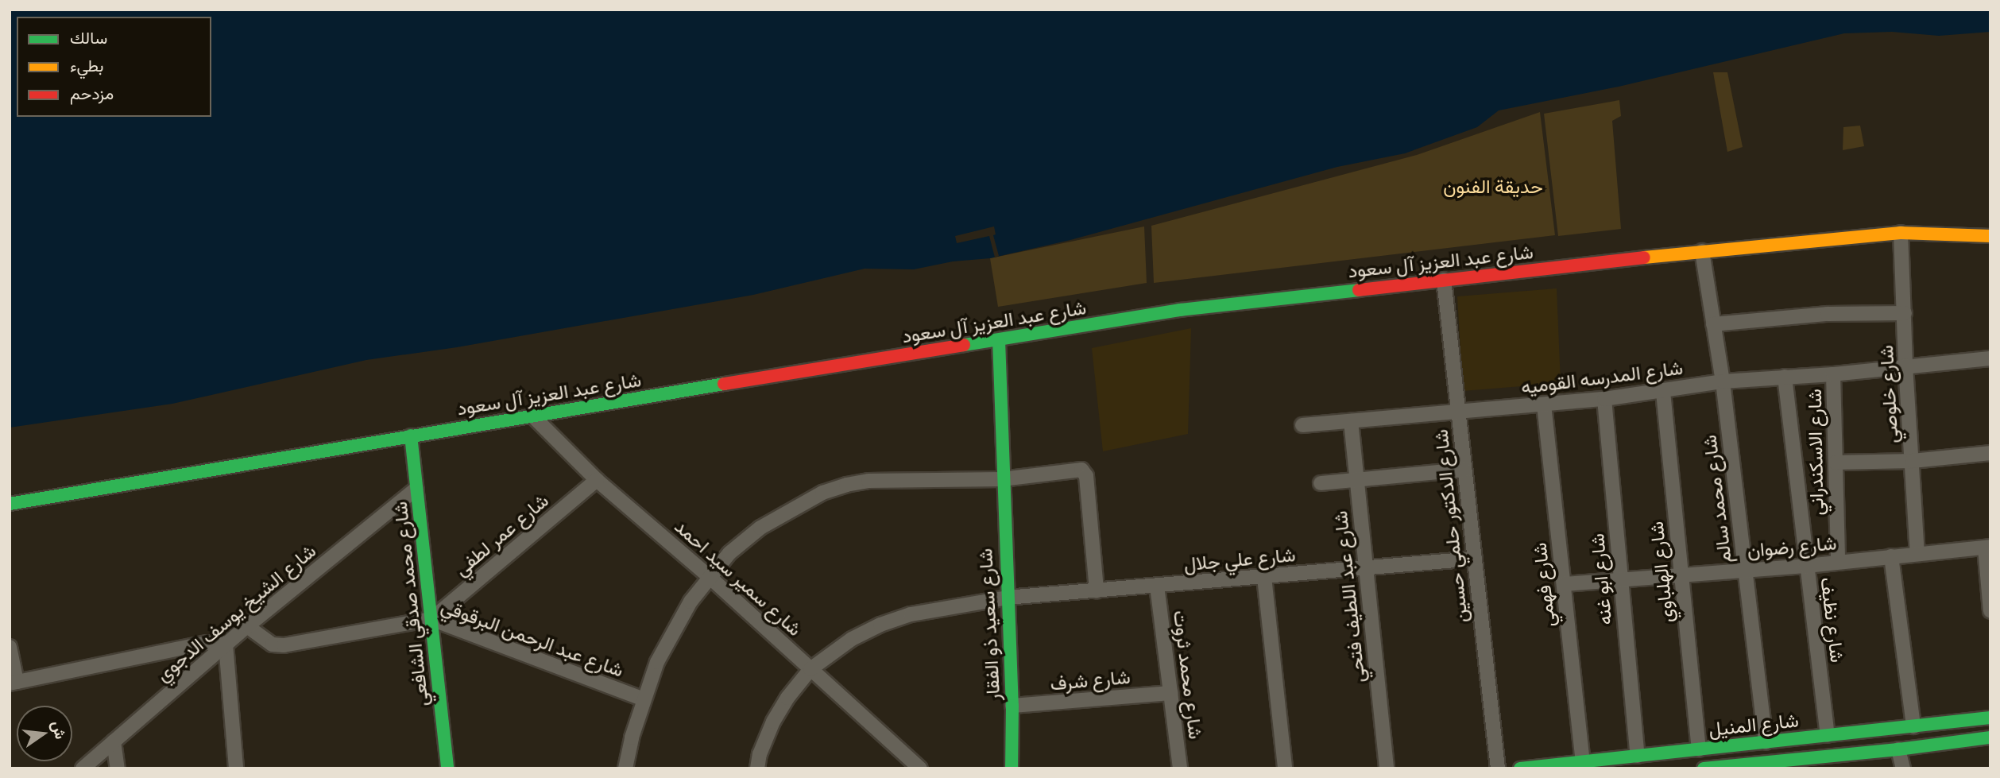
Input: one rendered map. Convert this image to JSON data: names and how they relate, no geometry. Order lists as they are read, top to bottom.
{
  "streets": {
    "main road": [
      "شارع عبد العزيز آل سعود",
      "شارع محمد صدقي الشافعي",
      "شارع سعيد ذو الفقار",
      "شارع المنيل"
    ],
    "street": [
      "شارع المدرسه القوميه",
      "شارع خلوصي",
      "شارع الاسكندراني",
      "شارع محمد سالم",
      "شارع الدكتور حلمي حسين",
      "شارع عمر لطفي",
      "شارع رضوان",
      "شارع علي جلال",
      "شارع الهلباوي",
      "شارع سمير سيد احمد",
      "شارع ابو غنه",
      "شارع فهمي",
      "شارع عبد اللطيف فتحي",
      "شارع الشيخ يوسف الدجوي",
      "شارع نظيف",
      "شارع عبد الرحمن البرقوقي",
      "شارع محمد ثروت",
      "شارع شرف"
    ]
  },
  "crossings": [
    ["شارع عبد العزيز آل سعود", "شارع خلوصي"],
    ["شارع عبد العزيز آل سعود", "شارع محمد سالم"],
    ["شارع عبد العزيز آل سعود", "شارع الدكتور حلمي حسين"],
    ["شارع عبد العزيز آل سعود", "شارع سمير سيد احمد"],
    ["شارع عبد العزيز آل سعود", "شارع محمد صدقي الشافعي"],
    ["شارع عبد العزيز آل سعود", "شارع سعيد ذو الفقار"],
    ["شارع المدرسه القوميه", "شارع خلوصي"],
    ["شارع المدرسه القوميه", "شارع الاسكندراني"],
    ["شارع المدرسه القوميه", "شارع محمد سالم"],
    ["شارع المدرسه القوميه", "شارع الدكتور حلمي حسين"],
    ["شارع المدرسه القوميه", "شارع الهلباوي"],
    ["شارع المدرسه القوميه", "شارع ابو غنه"],
    ["شارع المدرسه القوميه", "شارع فهمي"],
    ["شارع المدرسه القوميه", "شارع عبد اللطيف فتحي"],
    ["شارع المدرسه القوميه", "شارع نظيف"],
    ["شارع خلوصي", "شارع رضوان"],
    ["شارع الاسكندراني", "شارع رضوان"],
    ["شارع محمد سالم", "شارع رضوان"],
    ["شارع محمد سالم", "شارع المنيل"],
    ["شارع الدكتور حلمي حسين", "شارع علي جلال"],
    ["شارع عمر لطفي", "شارع سمير سيد احمد"],
    ["شارع عمر لطفي", "شارع محمد صدقي الشافعي"],
    ["شارع عمر لطفي", "شارع عبد الرحمن البرقوقي"],
    ["شارع رضوان", "شارع الهلباوي"],
    ["شارع رضوان", "شارع ابو غنه"],
    ["شارع رضوان", "شارع فهمي"],
    ["شارع رضوان", "شارع نظيف"],
    ["شارع علي جلال", "شارع سمير سيد احمد"],
    ["شارع علي جلال", "شارع عبد اللطيف فتحي"],
    ["شارع علي جلال", "شارع سعيد ذو الفقار"],
    ["شارع علي جلال", "شارع محمد ثروت"],
    ["شارع الهلباوي", "شارع المنيل"],
    ["شارع ابو غنه", "شارع المنيل"],
    ["شارع فهمي", "شارع المنيل"],
    ["شارع محمد صدقي الشافعي", "شارع الشيخ يوسف الدجوي"],
    ["شارع محمد صدقي الشافعي", "شارع عبد الرحمن البرقوقي"],
    ["شارع الشيخ يوسف الدجوي", "شارع عبد الرحمن البرقوقي"],
    ["شارع نظيف", "شارع المنيل"],
    ["شارع سعيد ذو الفقار", "شارع شرف"],
    ["شارع محمد ثروت", "شارع شرف"]
  ],
  "parks": ["حديقة الفنون"],
  "legend": ["سالك", "بطيء", "مزدحم"],
  "north": "right"
}
